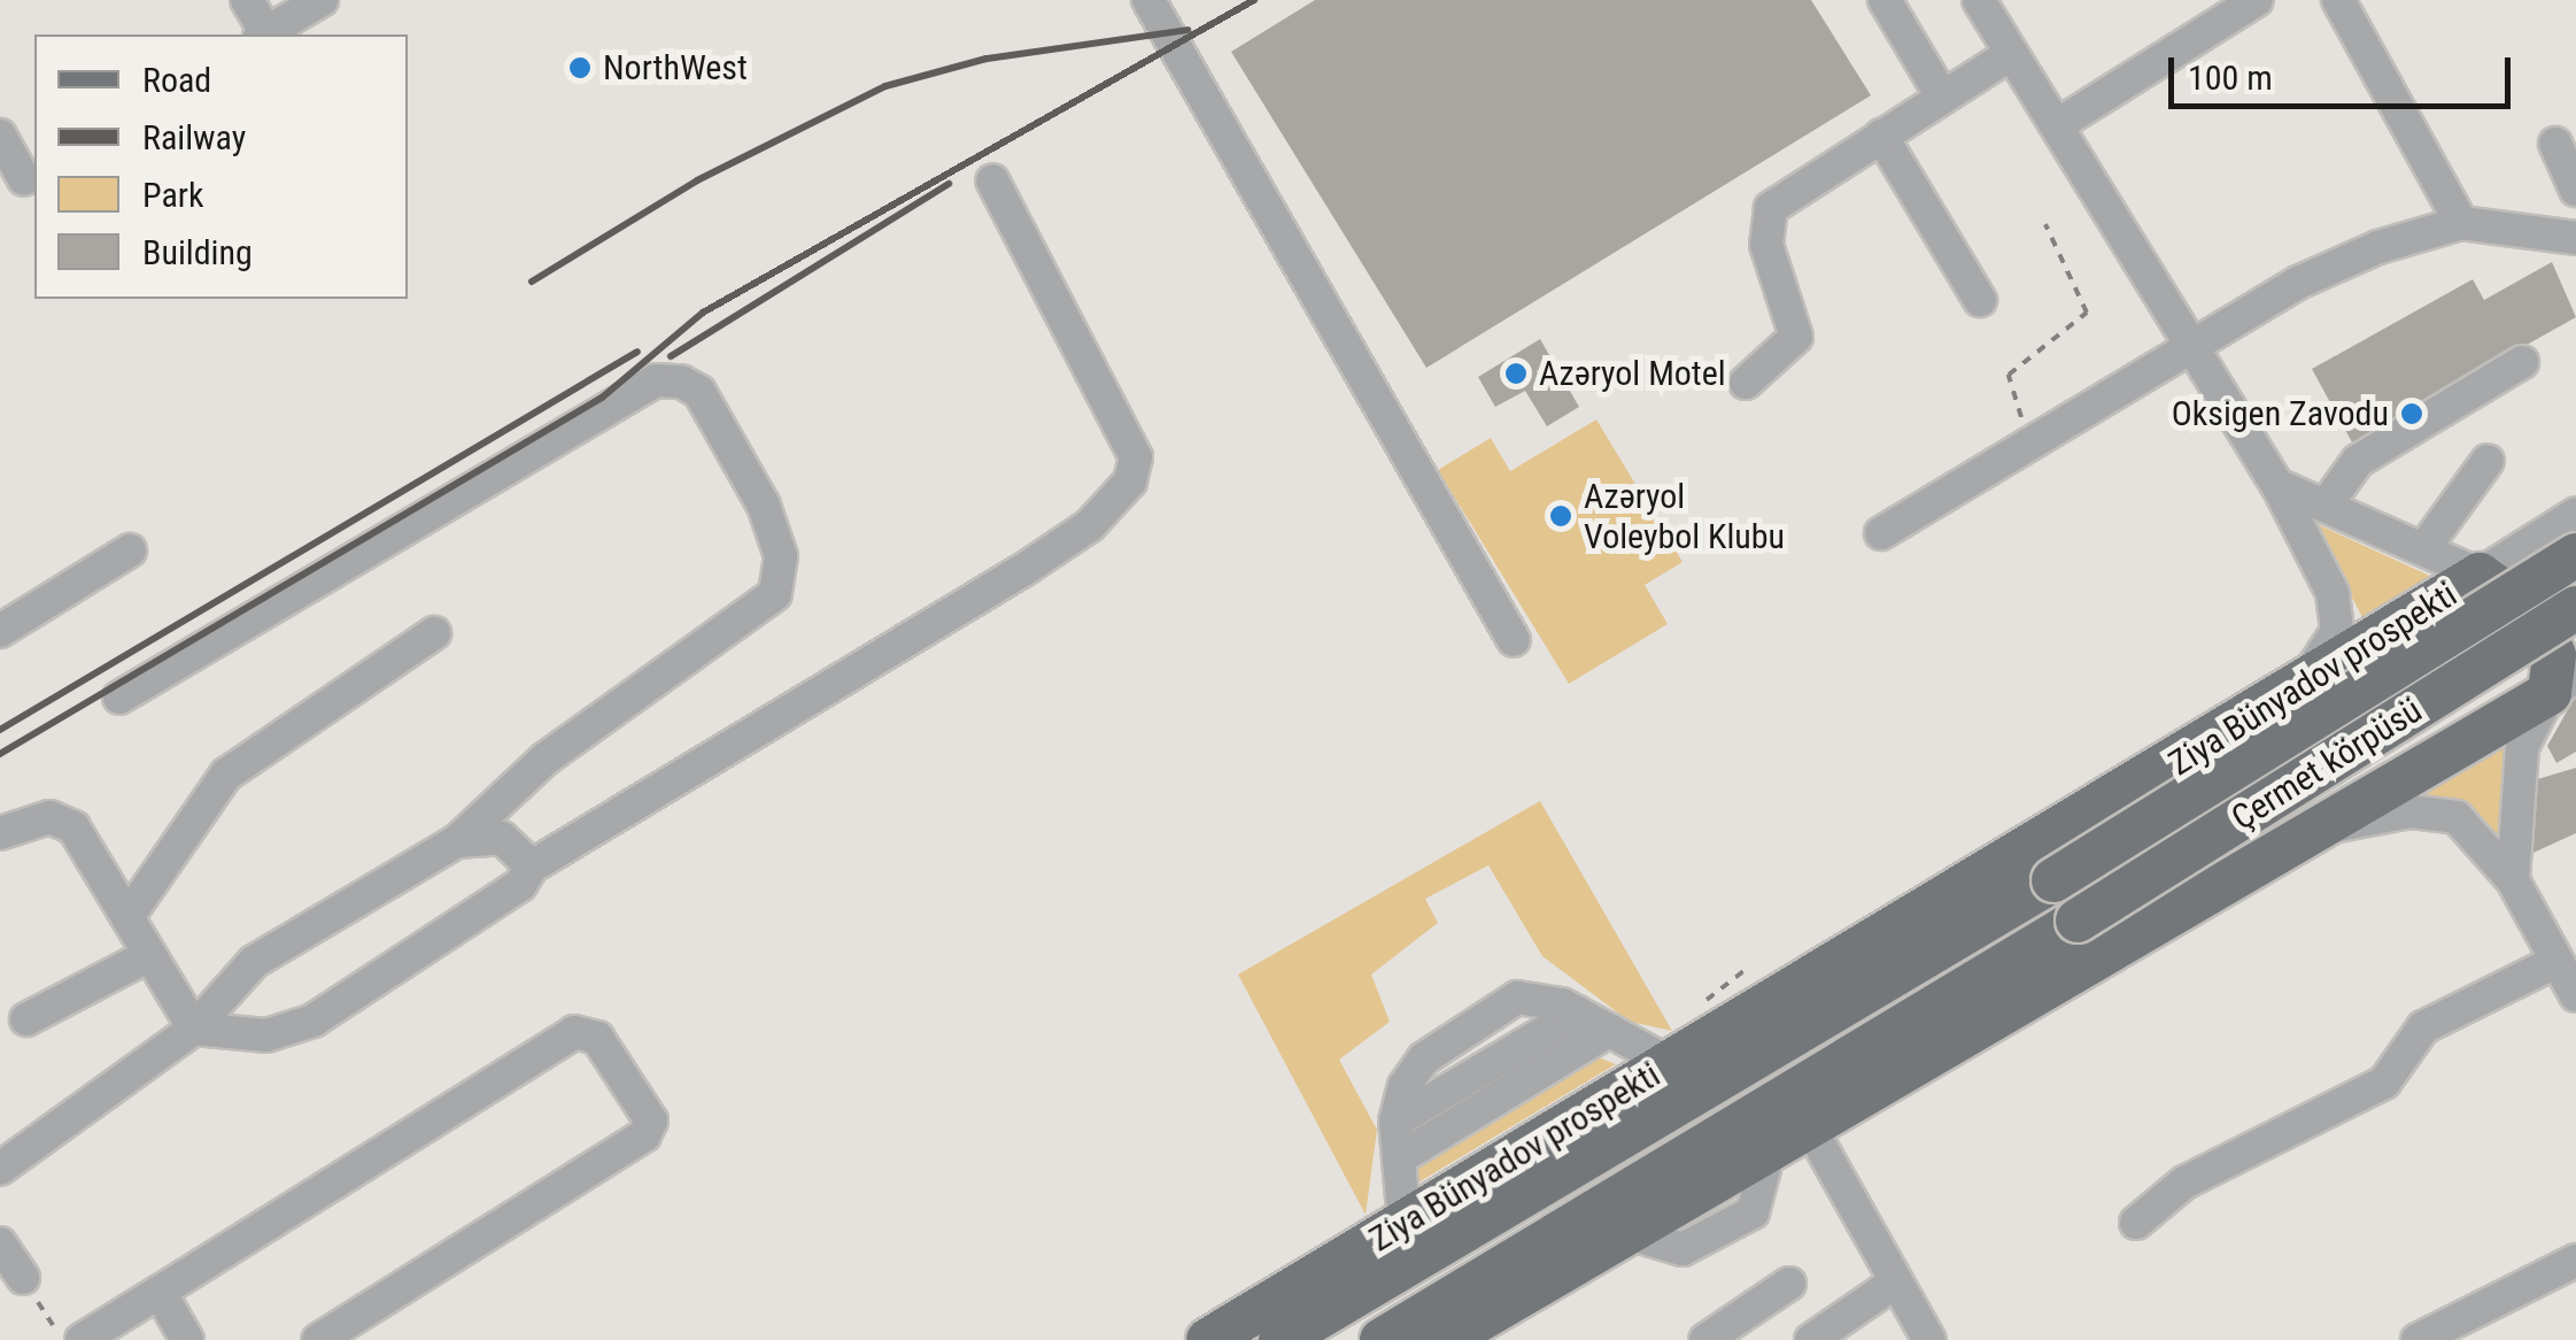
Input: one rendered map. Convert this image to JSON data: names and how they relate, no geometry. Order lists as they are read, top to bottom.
{
  "streets": {
    "main road": ["Ziya Bünyadov prospekti", "Çermet körpüsü"]
  },
  "crossings": [
    ["Ziya Bünyadov prospekti", "Çermet körpüsü"]
  ],
  "places": [
    "NorthWest",
    "Azəryol Motel",
    "Oksigen Zavodu",
    "Azəryol Voleybol Klubu"
  ],
  "legend": [
    "Road",
    "Railway",
    "Park",
    "Building"
  ],
  "scale_bar": "100 m"
}
